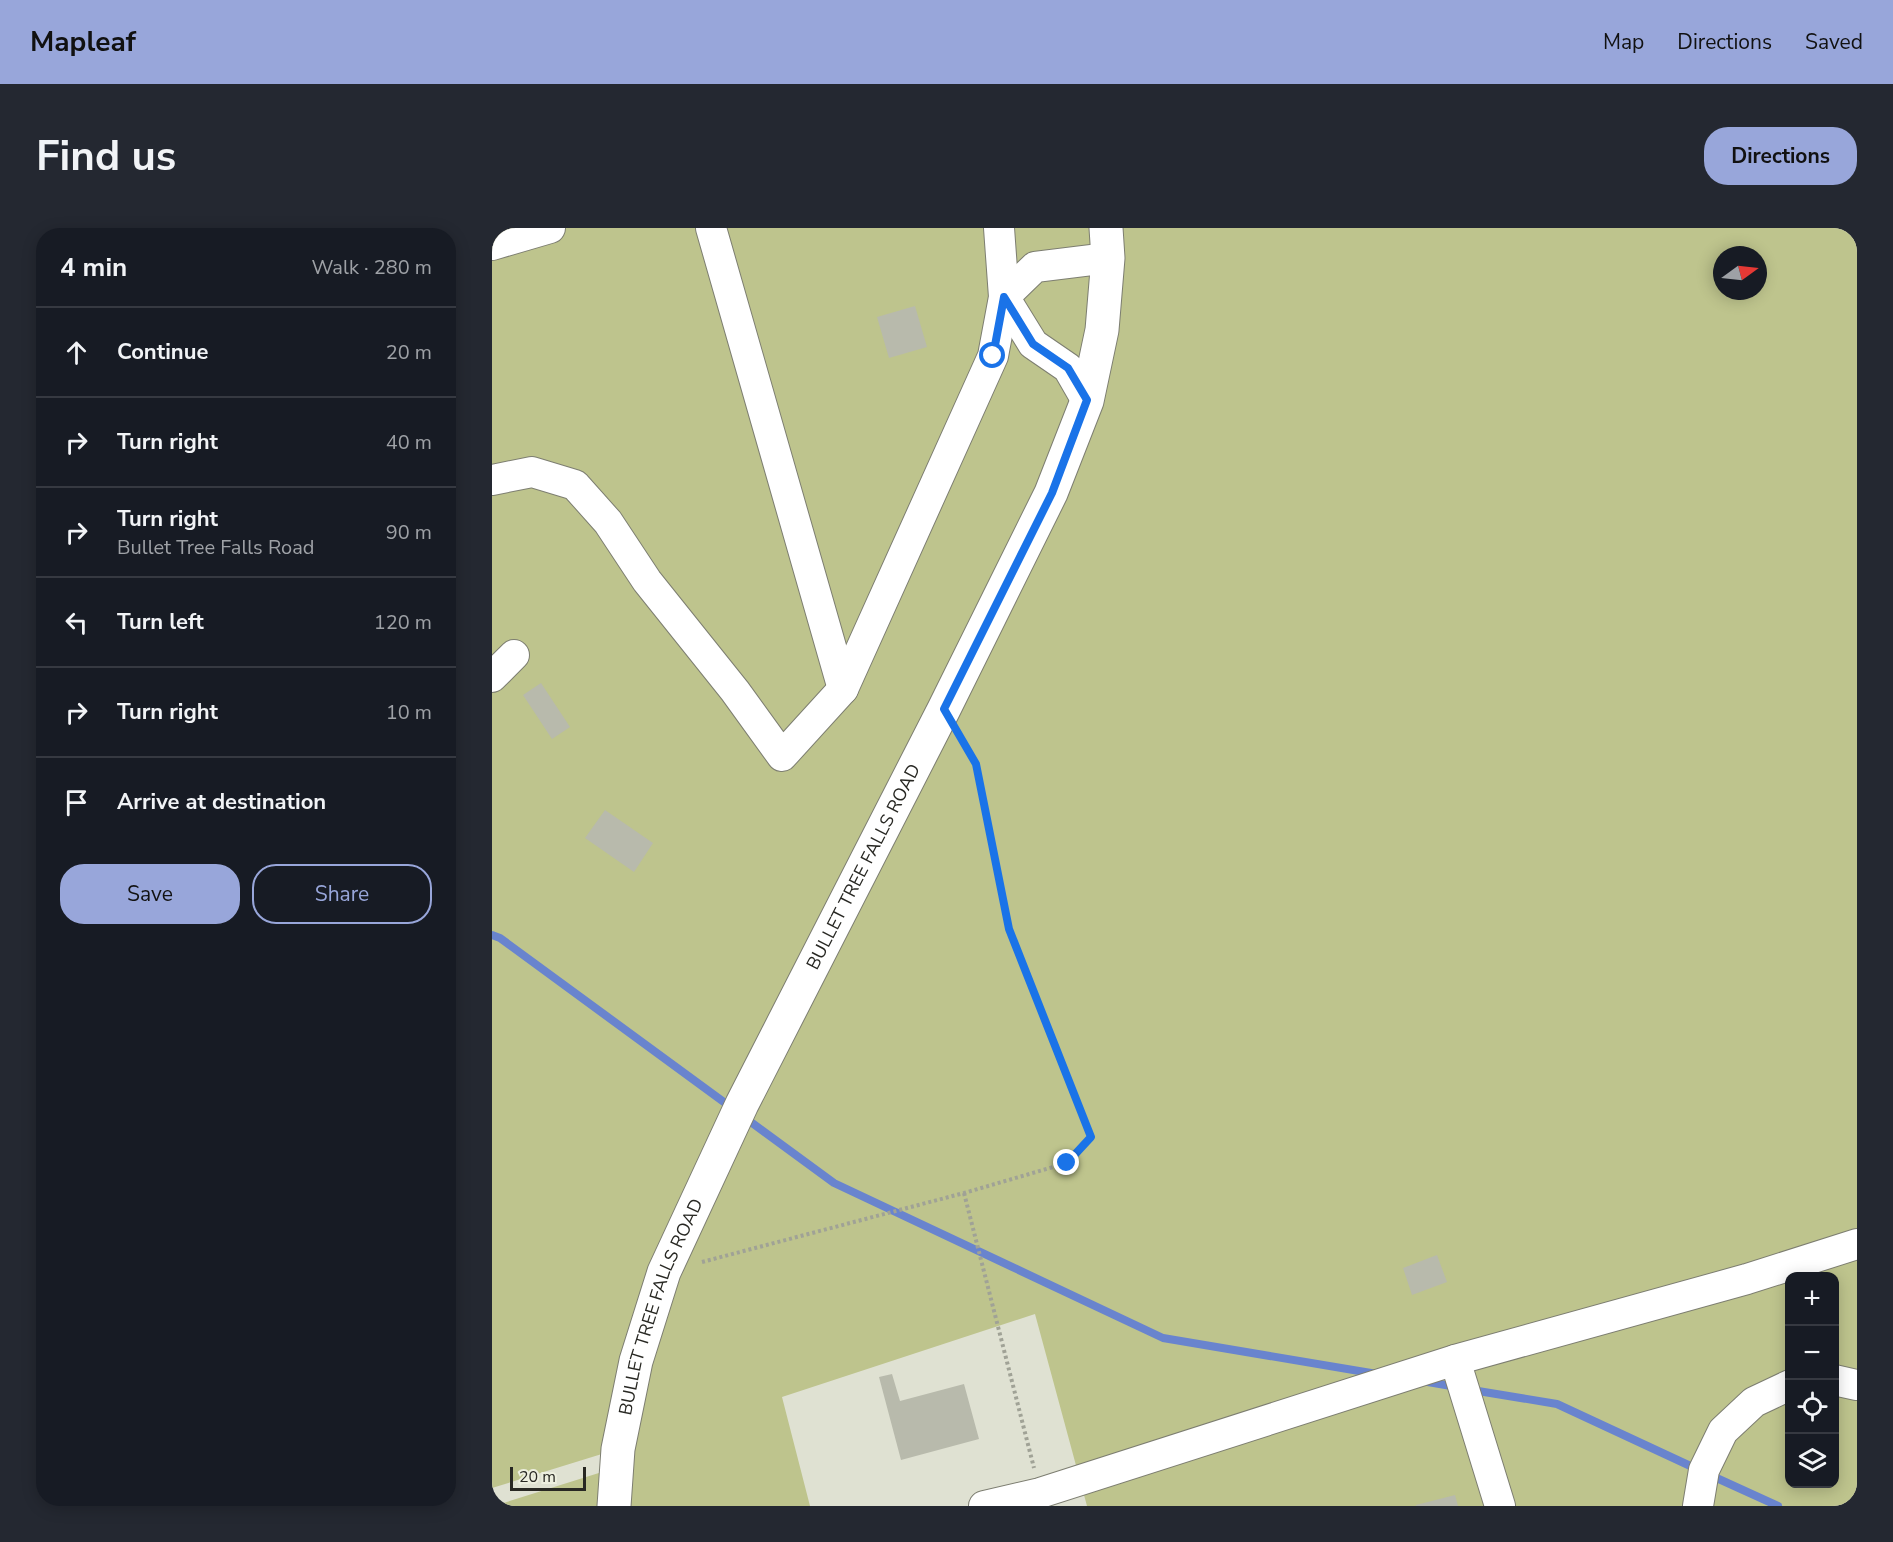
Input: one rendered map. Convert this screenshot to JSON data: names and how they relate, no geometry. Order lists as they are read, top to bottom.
{
  "streets": {
    "main road": ["BULLET TREE FALLS ROAD"]
  },
  "scale_bar": "20 m",
  "north": "right",
  "page": {
    "header": "Mapleaf",
    "nav": ["Map", "Directions", "Saved"],
    "buttons": [
      "Directions",
      ["Save", "Share"]
    ],
    "title": "Find us",
    "heading": ["4 min", "Walk · 280 m"],
    "list": [
      ["Continue", "20 m"],
      ["Turn right", "40 m"],
      ["Turn right", "Bullet Tree Falls Road", "90 m"],
      ["Turn left", "120 m"],
      ["Turn right", "10 m"],
      "Arrive at destination"
    ],
    "map_buttons": ["+", "−"],
    "scale": "20 m"
  }
}
